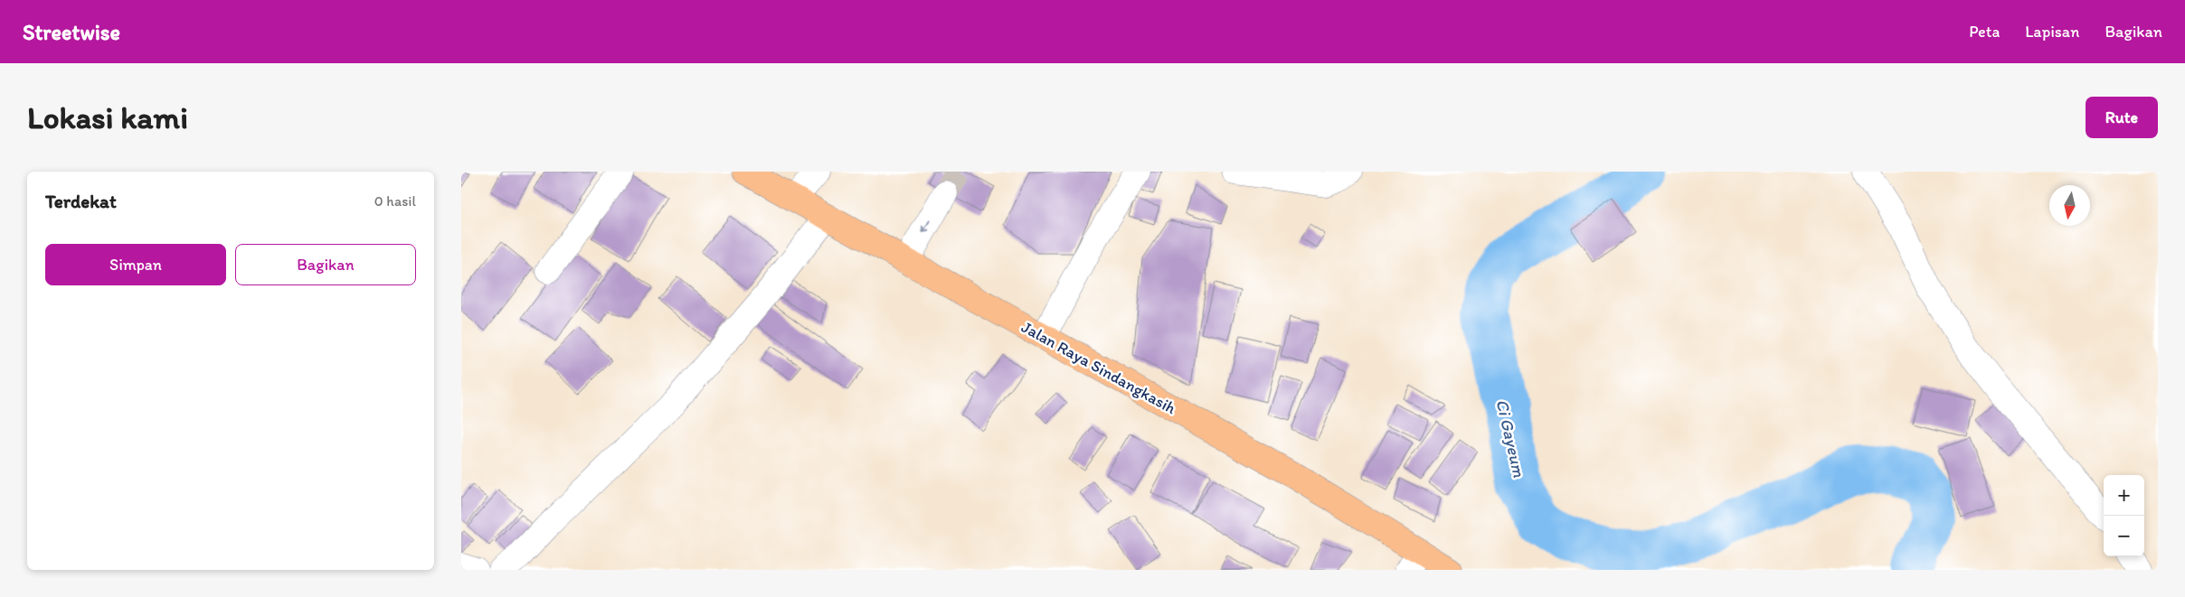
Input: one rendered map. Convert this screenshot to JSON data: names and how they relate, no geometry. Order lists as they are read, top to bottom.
{
  "streets": {
    "highway": ["Jalan Raya Sindangkasih"]
  },
  "water": ["Ci Gayeum"],
  "north": "bottom",
  "page": {
    "header": "Streetwise",
    "nav": ["Peta", "Lapisan", "Bagikan"],
    "buttons": [
      "Rute",
      ["Simpan", "Bagikan"]
    ],
    "title": "Lokasi kami",
    "heading": ["Terdekat", "0 hasil"],
    "map_buttons": ["+", "−"]
  }
}
